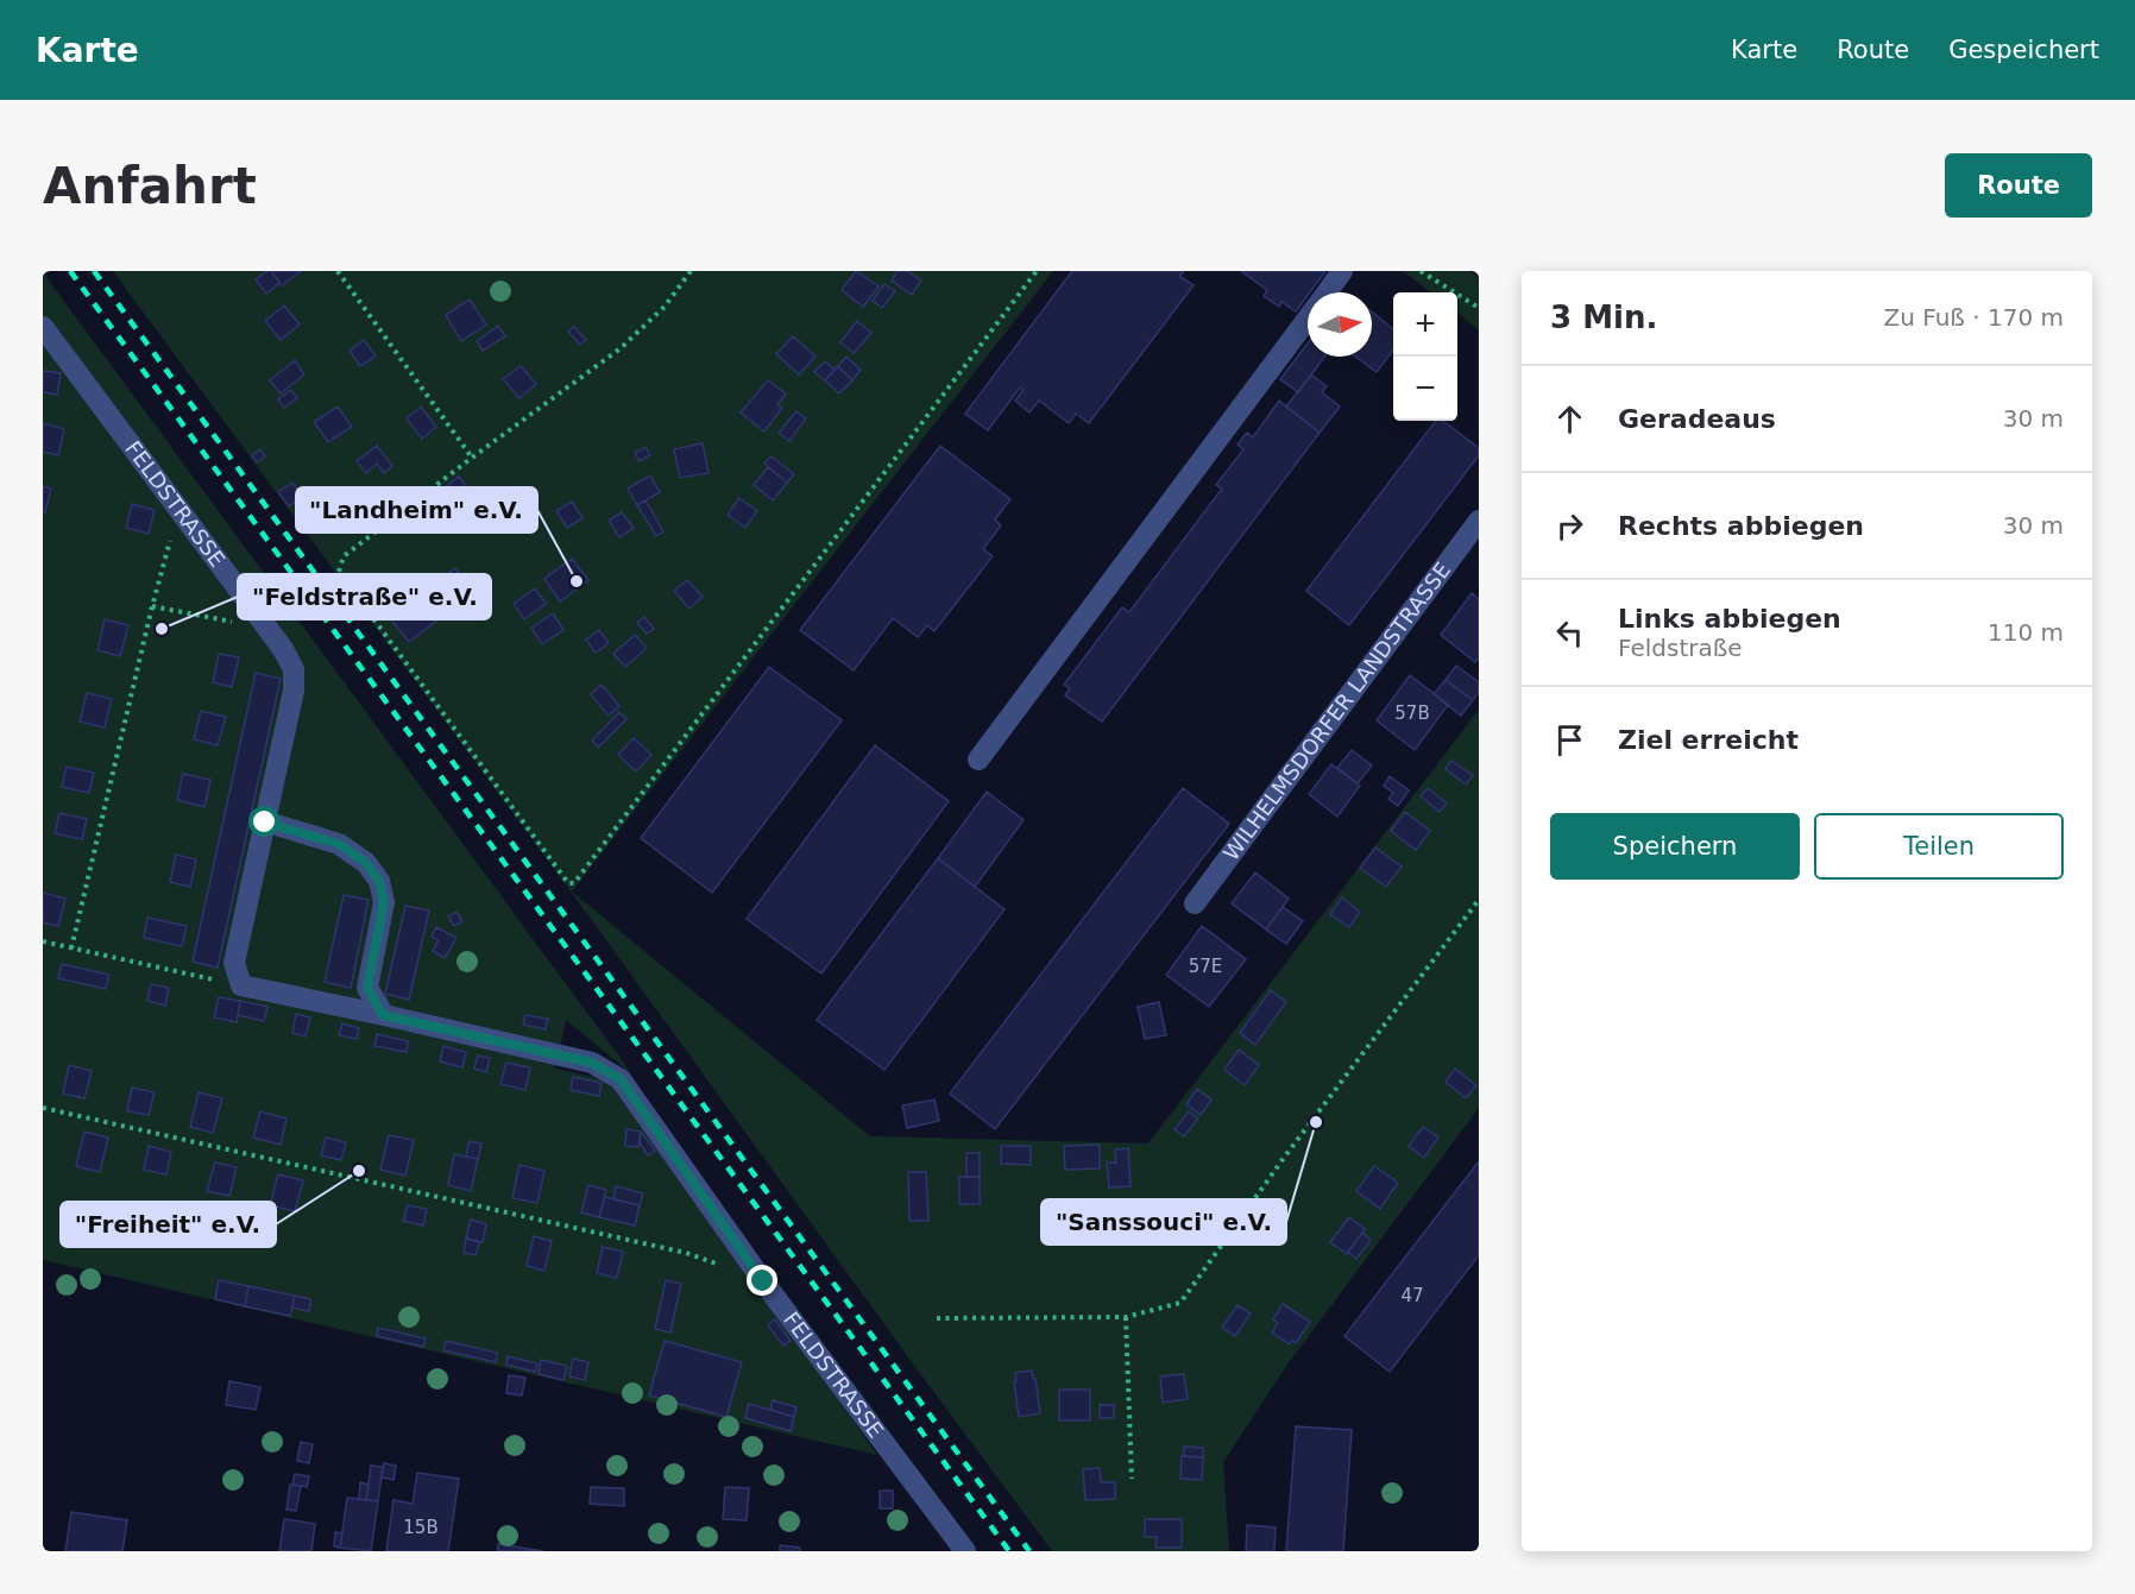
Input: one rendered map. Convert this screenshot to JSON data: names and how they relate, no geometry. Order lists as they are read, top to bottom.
{
  "streets": {
    "lane": ["FELDSTRASSE", "WILHELMSDORFER LANDSTRASSE"]
  },
  "places": [
    "\"Landheim\" e.V.",
    "\"Feldstraße\" e.V.",
    "\"Sanssouci\" e.V.",
    "\"Freiheit\" e.V."
  ],
  "house_numbers": [
    "57B",
    "57E",
    "47",
    "15B"
  ],
  "north": "right",
  "page": {
    "header": "Karte",
    "nav": ["Karte", "Route", "Gespeichert"],
    "buttons": [
      "Route",
      ["Speichern", "Teilen"]
    ],
    "title": "Anfahrt",
    "heading": ["3 Min.", "Zu Fuß · 170 m"],
    "map_buttons": ["+", "−"],
    "list": [
      ["Geradeaus", "30 m"],
      ["Rechts abbiegen", "30 m"],
      ["Links abbiegen", "Feldstraße", "110 m"],
      "Ziel erreicht"
    ]
  }
}
